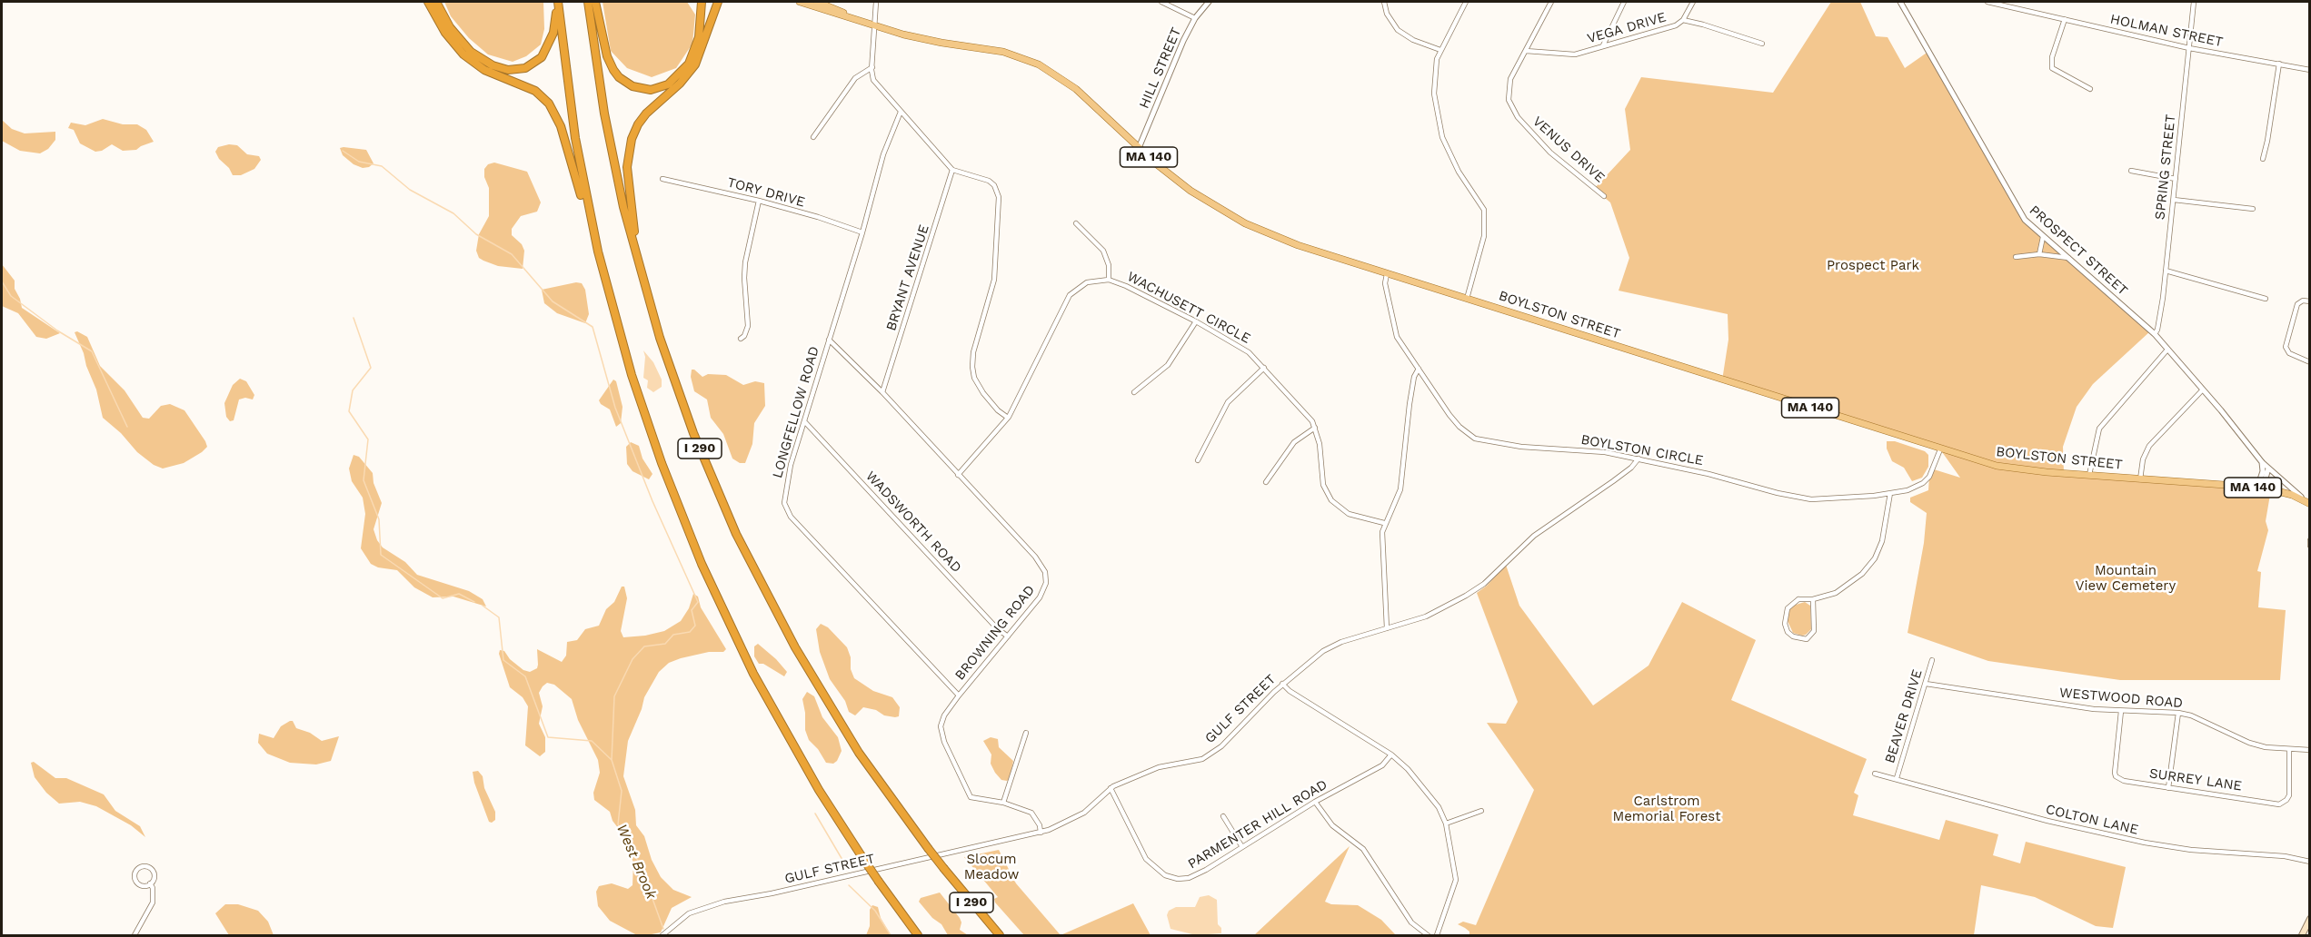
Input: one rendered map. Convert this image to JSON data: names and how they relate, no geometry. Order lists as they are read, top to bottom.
{
  "streets": {
    "highway": ["I 290"],
    "main road": ["MA 140", "BOYLSTON STREET"],
    "street": [
      "VEGA DRIVE",
      "HOLMAN STREET",
      "HILL STREET",
      "VENUS DRIVE",
      "SPRING STREET",
      "TORY DRIVE",
      "PROSPECT STREET",
      "BRYANT AVENUE",
      "WACHUSETT CIRCLE",
      "LONGFELLOW ROAD",
      "BOYLSTON CIRCLE",
      "WADSWORTH ROAD",
      "BROWNING ROAD",
      "WESTWOOD ROAD",
      "GULF STREET",
      "BEAVER DRIVE",
      "SURREY LANE",
      "COLTON LANE",
      "PARMENTER HILL ROAD"
    ]
  },
  "crossings": [
    ["VEGA DRIVE", "VENUS DRIVE"],
    ["HOLMAN STREET", "SPRING STREET"],
    ["HILL STREET", "BOYLSTON STREET"],
    ["SPRING STREET", "PROSPECT STREET"],
    ["TORY DRIVE", "LONGFELLOW ROAD"],
    ["PROSPECT STREET", "BOYLSTON STREET"],
    ["BRYANT AVENUE", "BROWNING ROAD"],
    ["WACHUSETT CIRCLE", "BROWNING ROAD"],
    ["BOYLSTON STREET", "BOYLSTON CIRCLE"],
    ["LONGFELLOW ROAD", "WADSWORTH ROAD"],
    ["LONGFELLOW ROAD", "BROWNING ROAD"],
    ["BOYLSTON CIRCLE", "GULF STREET"],
    ["WADSWORTH ROAD", "BROWNING ROAD"],
    ["BROWNING ROAD", "GULF STREET"],
    ["WESTWOOD ROAD", "BEAVER DRIVE"],
    ["WESTWOOD ROAD", "SURREY LANE"],
    ["GULF STREET", "PARMENTER HILL ROAD"],
    ["BEAVER DRIVE", "COLTON LANE"]
  ],
  "water": ["West Brook"],
  "parks": [
    "Prospect Park",
    "Mountain View Cemetery",
    "Carlstrom Memorial Forest",
    "Slocum Meadow"
  ]
}
